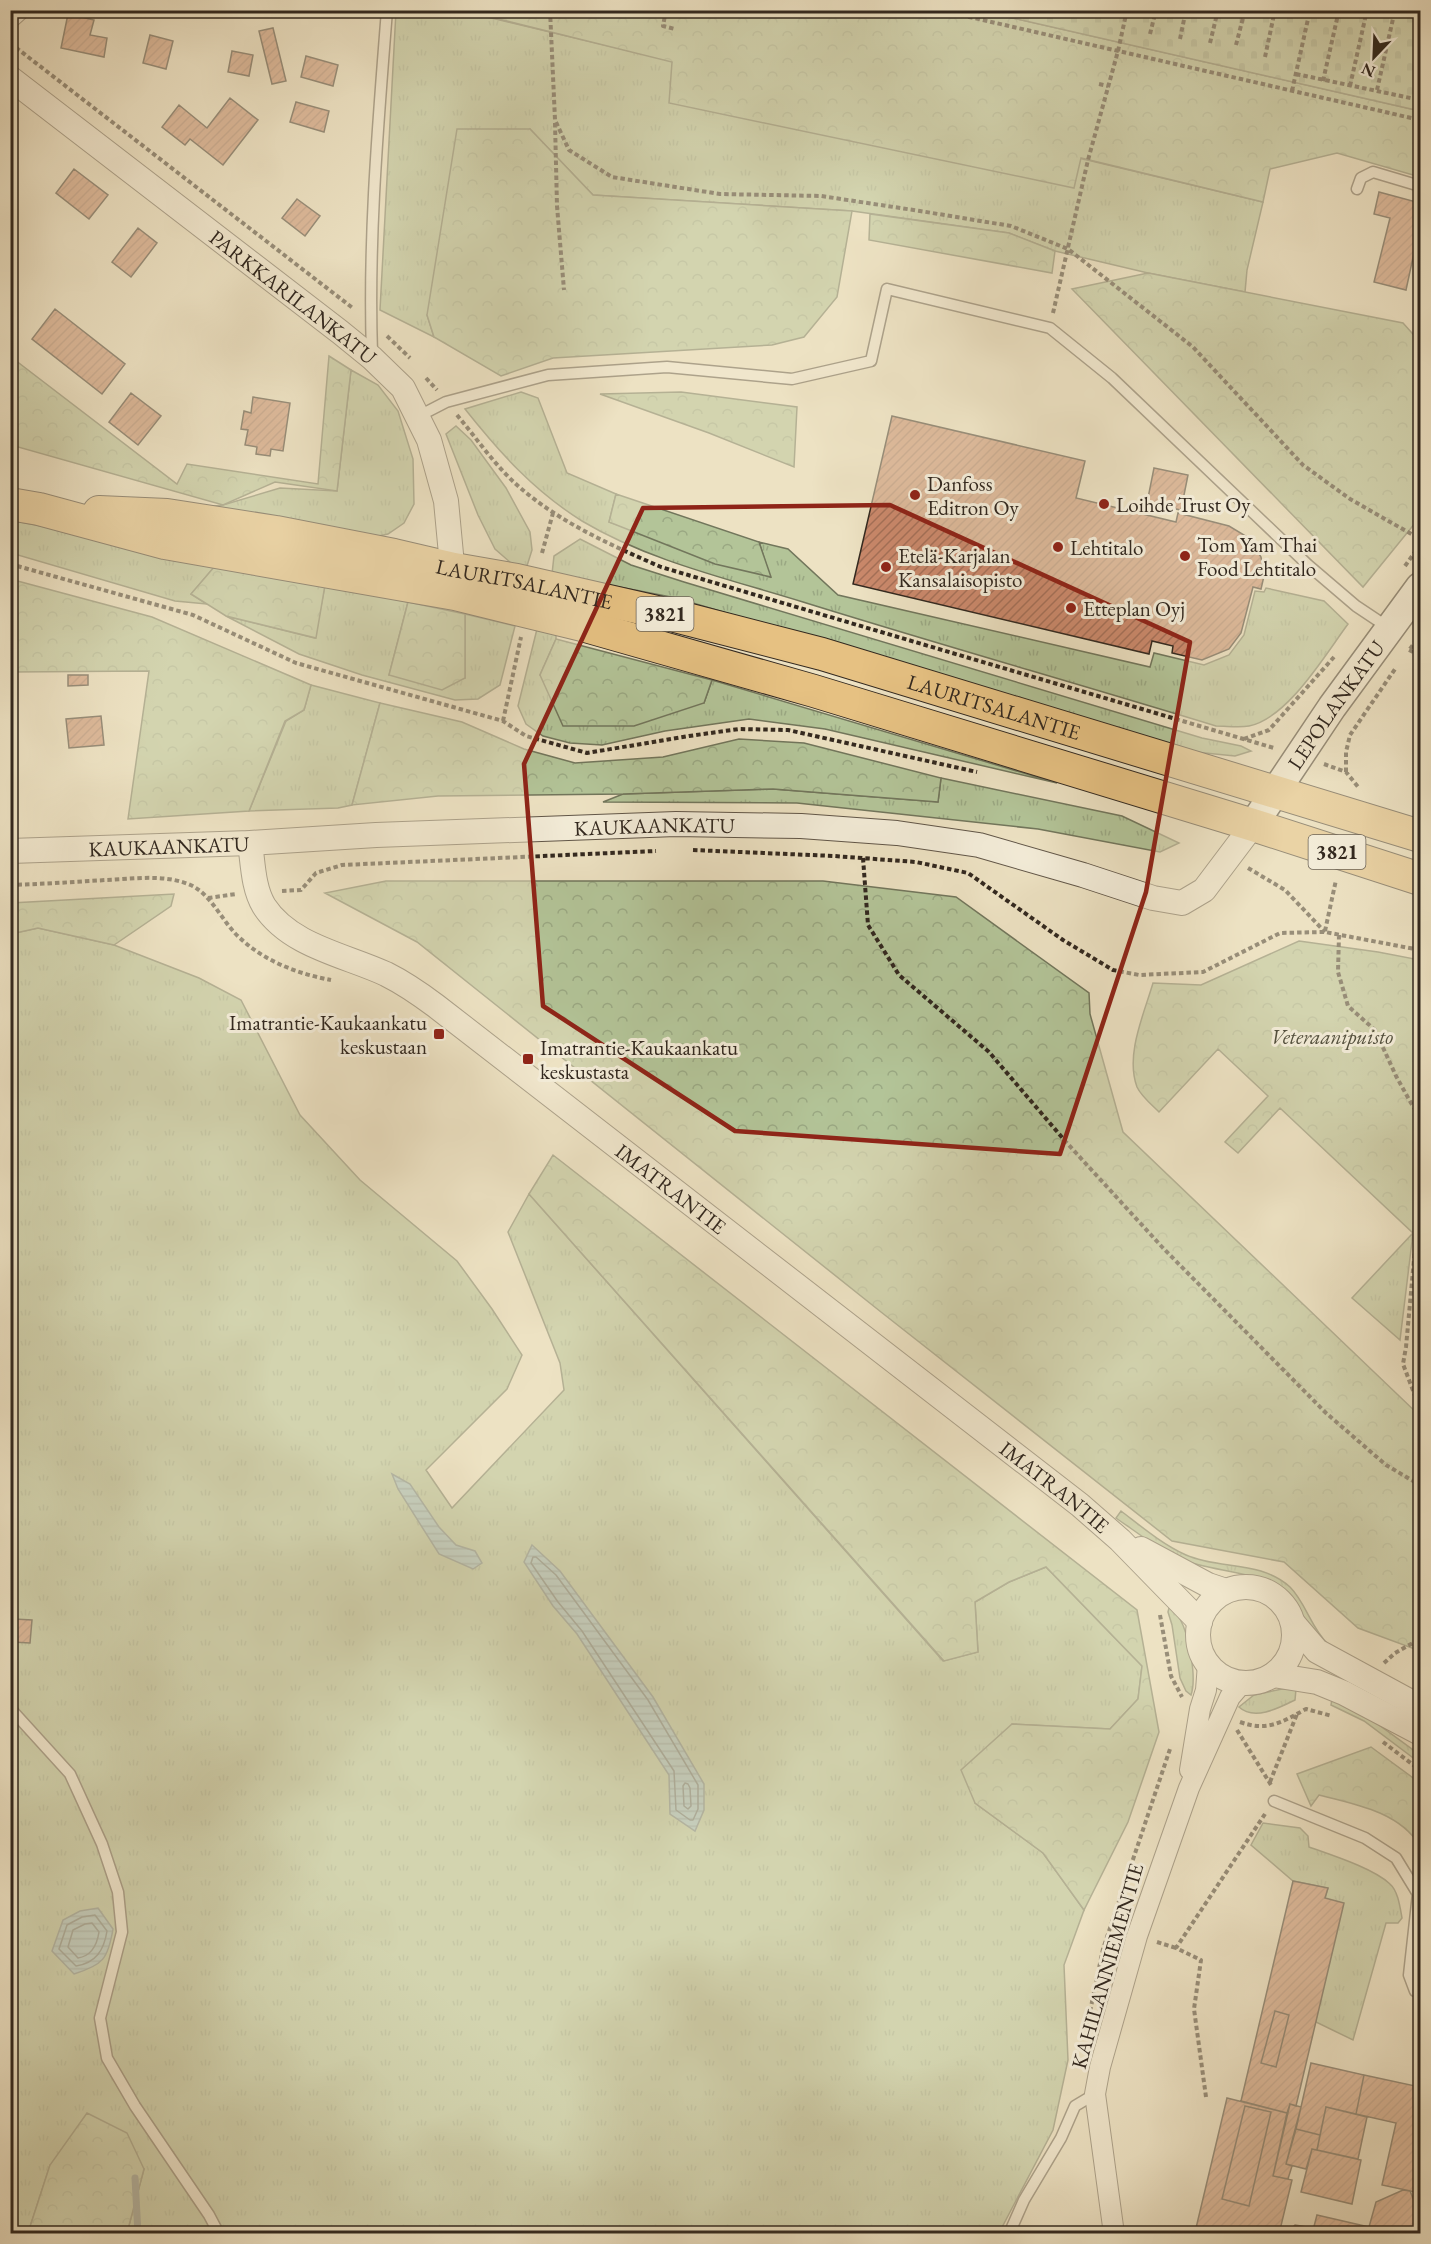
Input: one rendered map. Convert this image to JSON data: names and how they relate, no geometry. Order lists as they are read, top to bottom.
{
  "streets": {
    "main road": ["LAURITSALANTIE", "3821", "LEPOLANKATU"],
    "street": [
      "PARKKARILANKATU",
      "KAUKAANKATU",
      "IMATRANTIE",
      "KAHILANNIEMENTIE"
    ]
  },
  "crossings": [
    ["PARKKARILANKATU", "LAURITSALANTIE"],
    ["LAURITSALANTIE", "3821"],
    ["LAURITSALANTIE", "LEPOLANKATU"],
    ["LAURITSALANTIE", "KAUKAANKATU"],
    ["3821", "LEPOLANKATU"],
    ["3821", "KAUKAANKATU"],
    ["LEPOLANKATU", "KAUKAANKATU"],
    ["KAUKAANKATU", "IMATRANTIE"],
    ["IMATRANTIE", "KAHILANNIEMENTIE"]
  ],
  "parks": ["Veteraanipuisto"],
  "places": {
    "other": [
      "Danfoss Editron Oy",
      "Loihde Trust Oy",
      "Lehtitalo",
      "Tom Yam Thai Food Lehtitalo",
      "Etelä-Karjalan Kansalaisopisto",
      "Etteplan Oyj"
    ],
    "transit": ["Imatrantie-Kaukaankatu keskustaan", "Imatrantie-Kaukaankatu keskustasta"]
  },
  "north": "bottom left"
}
